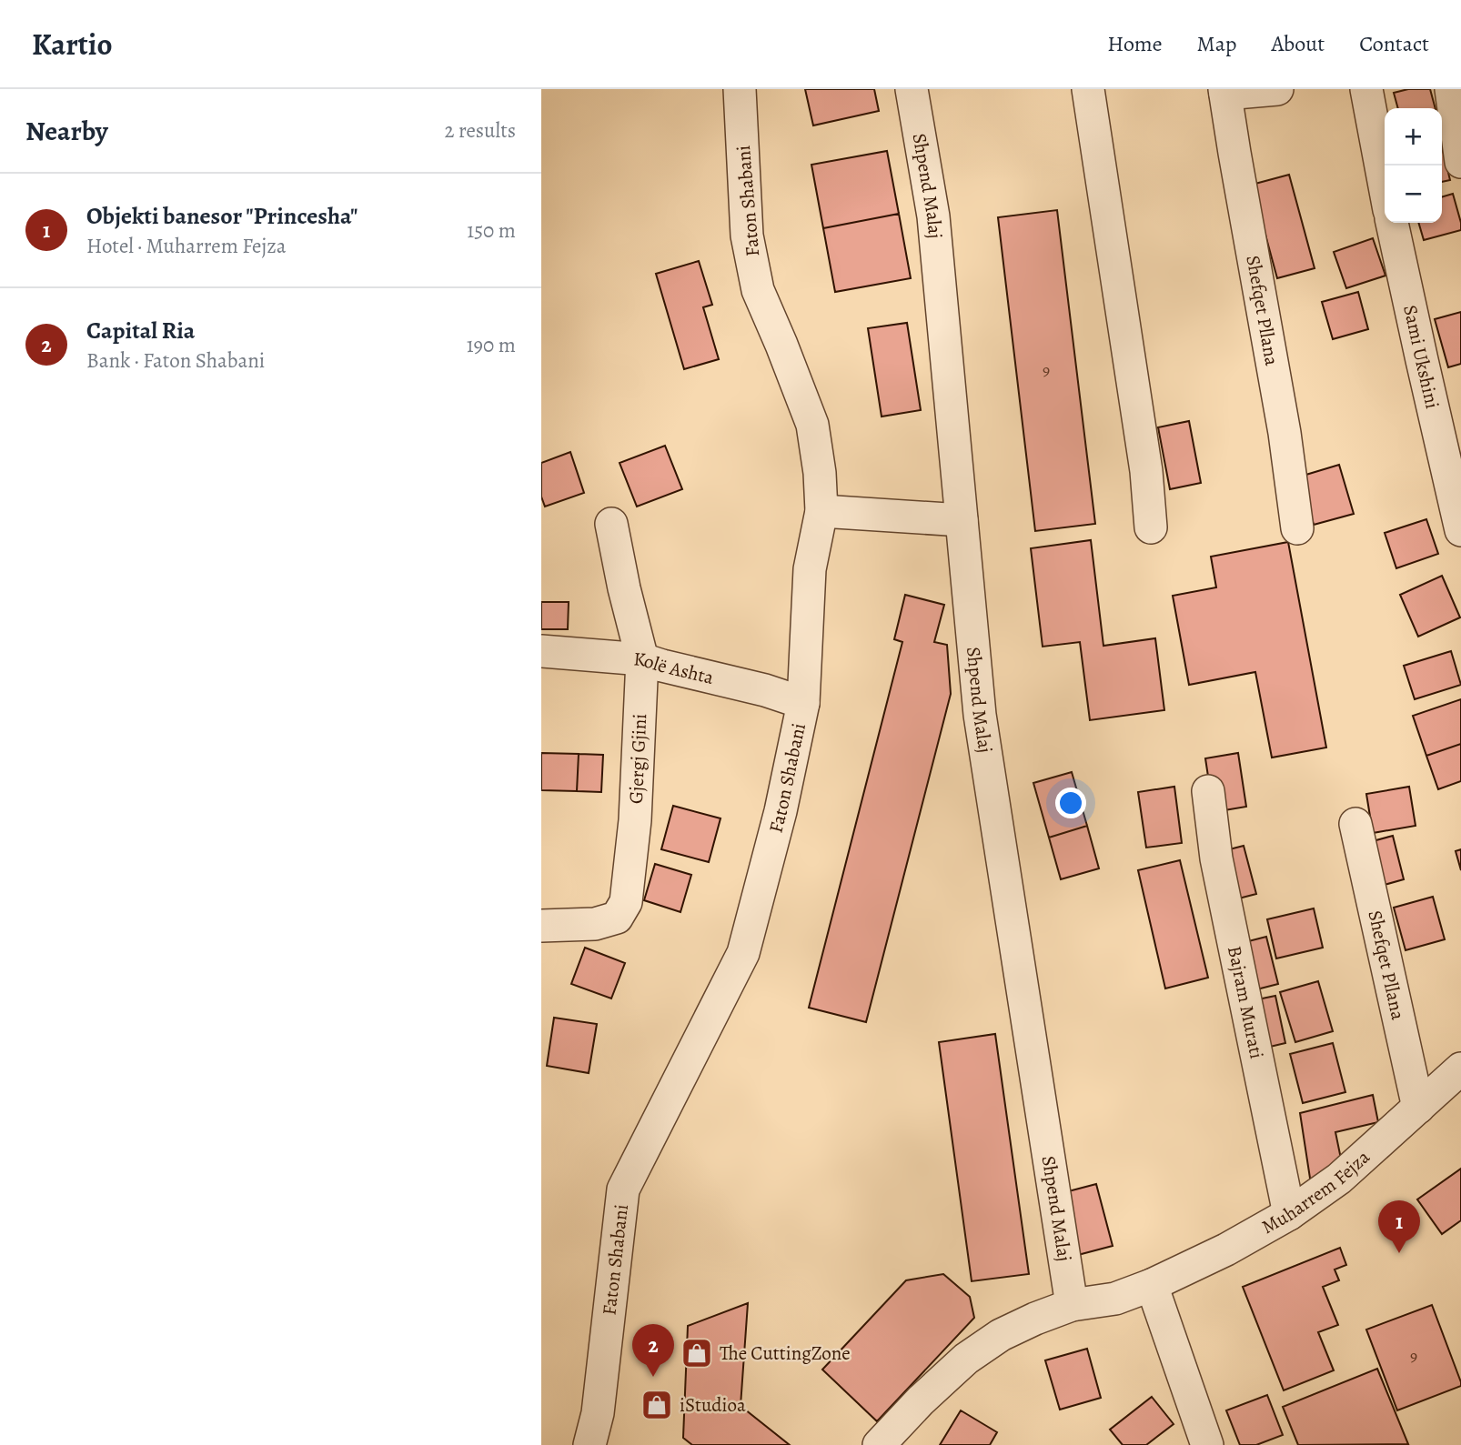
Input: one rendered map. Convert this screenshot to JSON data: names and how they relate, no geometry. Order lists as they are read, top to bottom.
{
  "streets": {
    "street": [
      "Shpend Malaj",
      "Faton Shabani",
      "Shefqet Pllana",
      "Sami Ukshini",
      "Kolë Ashta",
      "Gjergj Gjini",
      "Bajram Murati",
      "Muharrem Fejza"
    ]
  },
  "crossings": [
    ["Shpend Malaj", "Muharrem Fejza"],
    ["Faton Shabani", "Kolë Ashta"],
    ["Shefqet Pllana", "Muharrem Fejza"],
    ["Kolë Ashta", "Gjergj Gjini"],
    ["Bajram Murati", "Muharrem Fejza"]
  ],
  "places": {
    "shop": ["The CuttingZone", "iStudioa"]
  },
  "house_numbers": ["9", "9"],
  "page": {
    "header": "Kartio",
    "nav": [
      "Home",
      "Map",
      "About",
      "Contact"
    ],
    "heading": ["Nearby", "2 results"],
    "map_buttons": ["+", "−"],
    "list": [
      {
        "mark": "1",
        "name": "Objekti banesor \"Princesha\"",
        "note": "Hotel · Muharrem Fejza",
        "value": "150 m"
      },
      {
        "mark": "2",
        "name": "Capital Ria",
        "note": "Bank · Faton Shabani",
        "value": "190 m"
      }
    ],
    "pins": ["1", "2"]
  }
}
